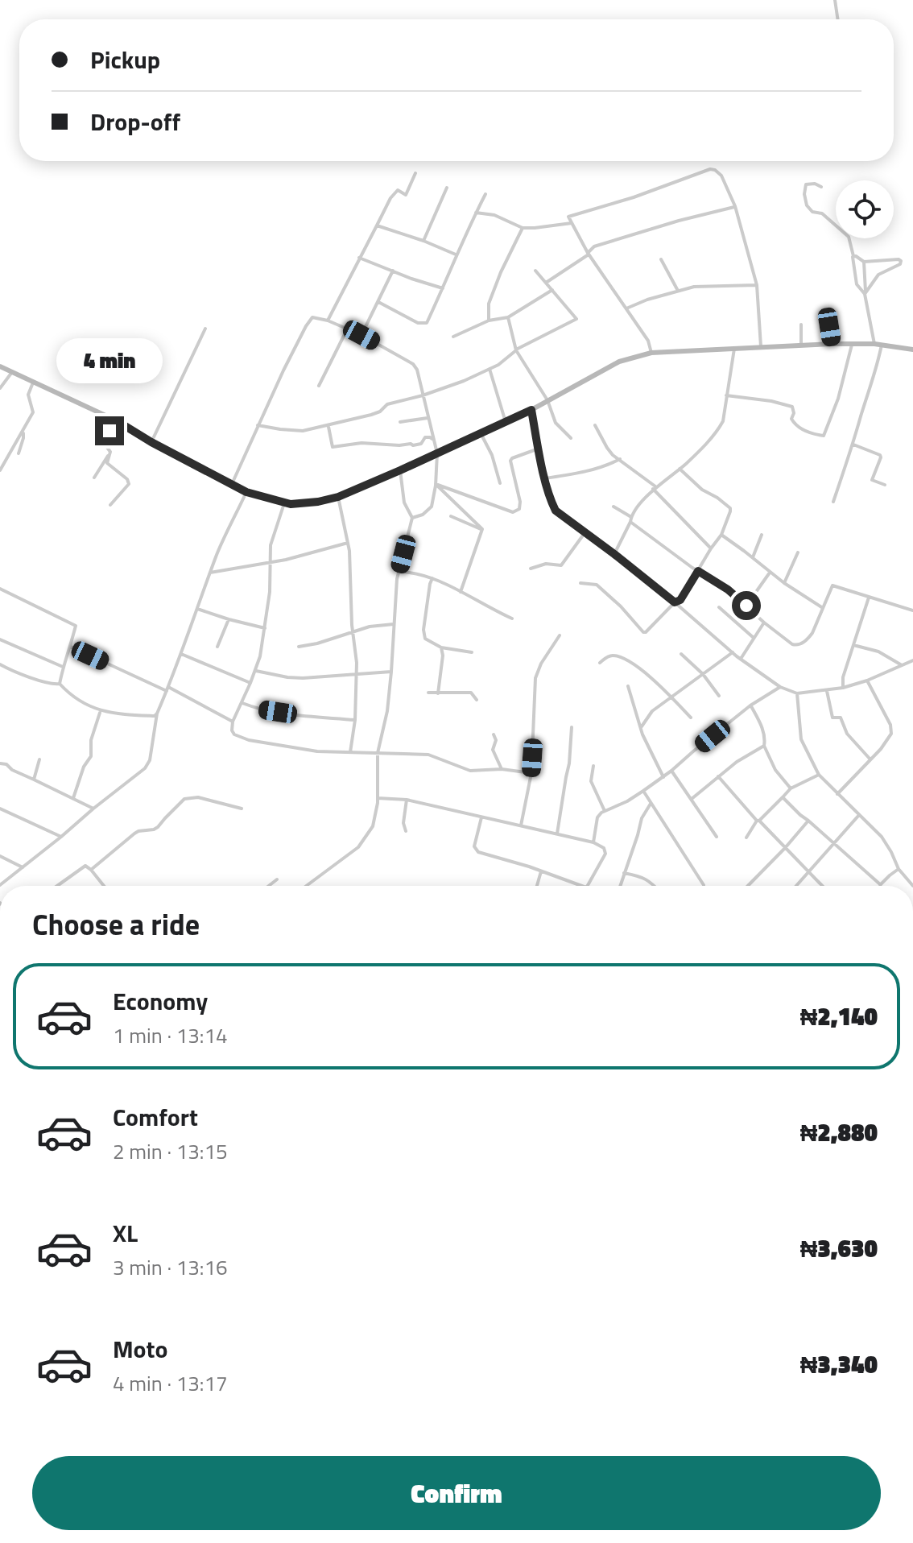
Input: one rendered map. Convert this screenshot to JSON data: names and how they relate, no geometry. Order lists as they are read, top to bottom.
{
  "page": {
    "banner": ["Pickup", "Drop-off"],
    "bubble": "4 min",
    "heading": "Choose a ride",
    "list": [
      {
        "name": "Economy",
        "note": "1 min · 13:14",
        "value": "₦2,140"
      },
      {
        "name": "Comfort",
        "note": "2 min · 13:15",
        "value": "₦2,880"
      },
      {
        "name": "XL",
        "note": "3 min · 13:16",
        "value": "₦3,630"
      },
      {
        "name": "Moto",
        "note": "4 min · 13:17",
        "value": "₦3,340"
      }
    ],
    "buttons": "Confirm"
  }
}
